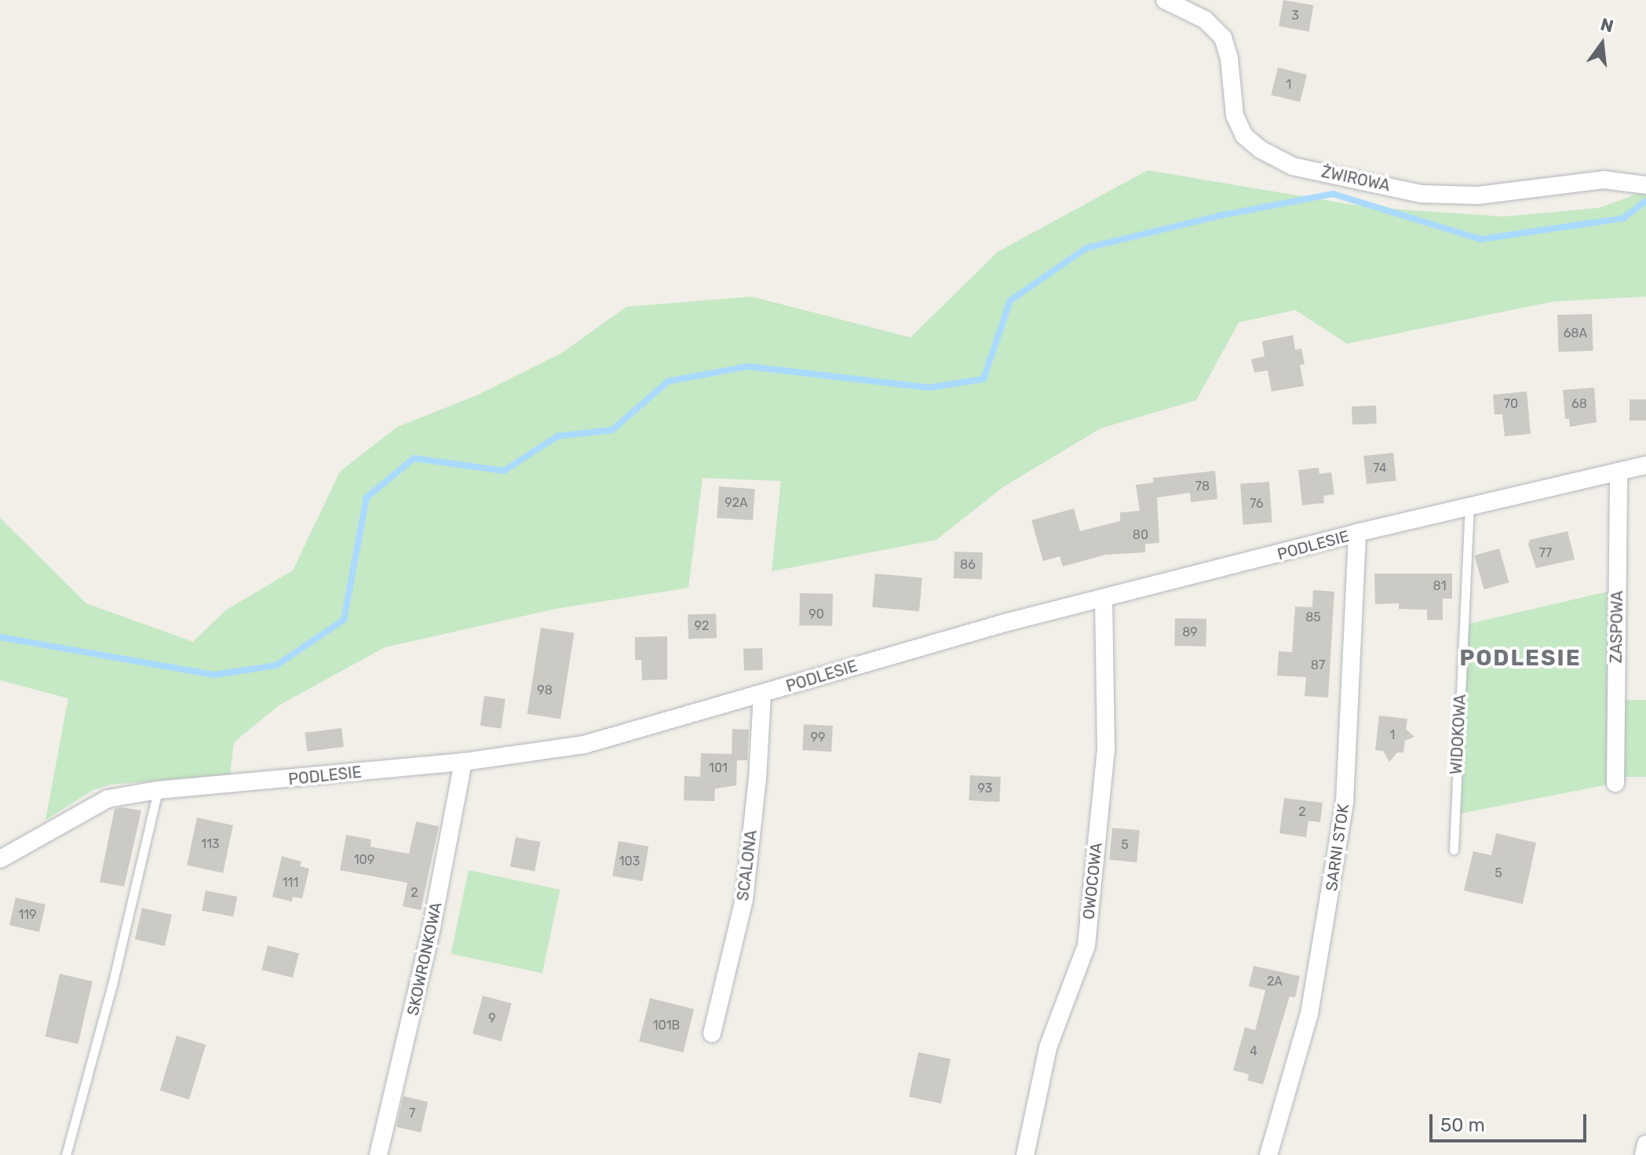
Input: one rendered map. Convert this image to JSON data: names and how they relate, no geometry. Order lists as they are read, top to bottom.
{
  "streets": {
    "street": [
      "ŻWIROWA",
      "PODLESIE",
      "ZASPOWA",
      "SARNI STOK",
      "SCALONA",
      "OWOCOWA",
      "SKOWRONKOWA"
    ],
    "lane": ["WIDOKOWA"]
  },
  "crossings": [
    ["PODLESIE", "ZASPOWA"],
    ["PODLESIE", "WIDOKOWA"],
    ["PODLESIE", "SARNI STOK"],
    ["PODLESIE", "SCALONA"],
    ["PODLESIE", "OWOCOWA"],
    ["PODLESIE", "SKOWRONKOWA"]
  ],
  "districts": ["PODLESIE"],
  "house_numbers": [
    "3",
    "1",
    "68A",
    "70",
    "68",
    "74",
    "78",
    "92A",
    "76",
    "80",
    "77",
    "86",
    "81",
    "90",
    "85",
    "92",
    "89",
    "87",
    "98",
    "1",
    "99",
    "101",
    "93",
    "2",
    "113",
    "5",
    "109",
    "103",
    "5",
    "111",
    "2",
    "119",
    "2A",
    "9",
    "101B",
    "4",
    "7"
  ],
  "scale_bar": "50 m",
  "north": "top"
}
